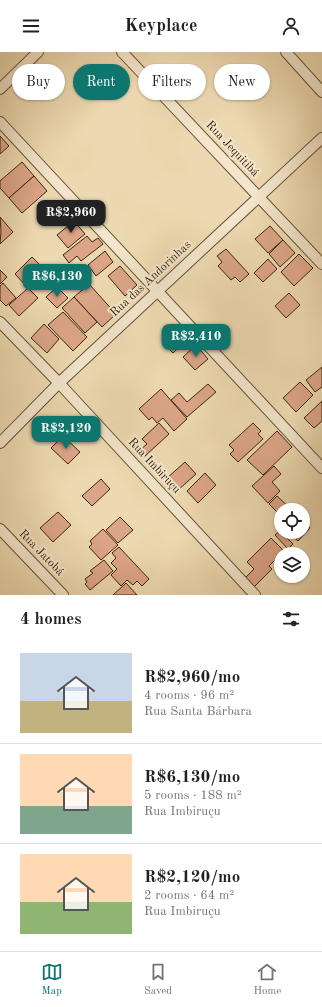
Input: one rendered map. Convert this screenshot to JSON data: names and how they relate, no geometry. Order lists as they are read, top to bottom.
{
  "streets": {
    "street": [
      "Rua Jequitibá",
      "Rua das Andorinhas",
      "Rua Imbiruçu",
      "Rua Jatobá"
    ]
  },
  "crossings": [
    ["Rua Jequitibá", "Rua das Andorinhas"],
    ["Rua das Andorinhas", "Rua Imbiruçu"]
  ],
  "page": {
    "header": "Keyplace",
    "chip": [
      "Buy",
      "Rent",
      "Filters",
      "New"
    ],
    "price": [
      "R$2,960",
      "R$6,130",
      "R$2,410",
      "R$2,120"
    ],
    "heading": "4 homes",
    "list": [
      {
        "name": "R$2,960/mo",
        "note": "4 rooms · 96 m² · Rua Santa Bárbara"
      },
      {
        "name": "R$6,130/mo",
        "note": "5 rooms · 188 m² · Rua Imbiruçu"
      },
      {
        "name": "R$2,120/mo",
        "note": "2 rooms · 64 m² · Rua Imbiruçu"
      }
    ],
    "tabs": ["Map", "Saved", "Home"]
  }
}
